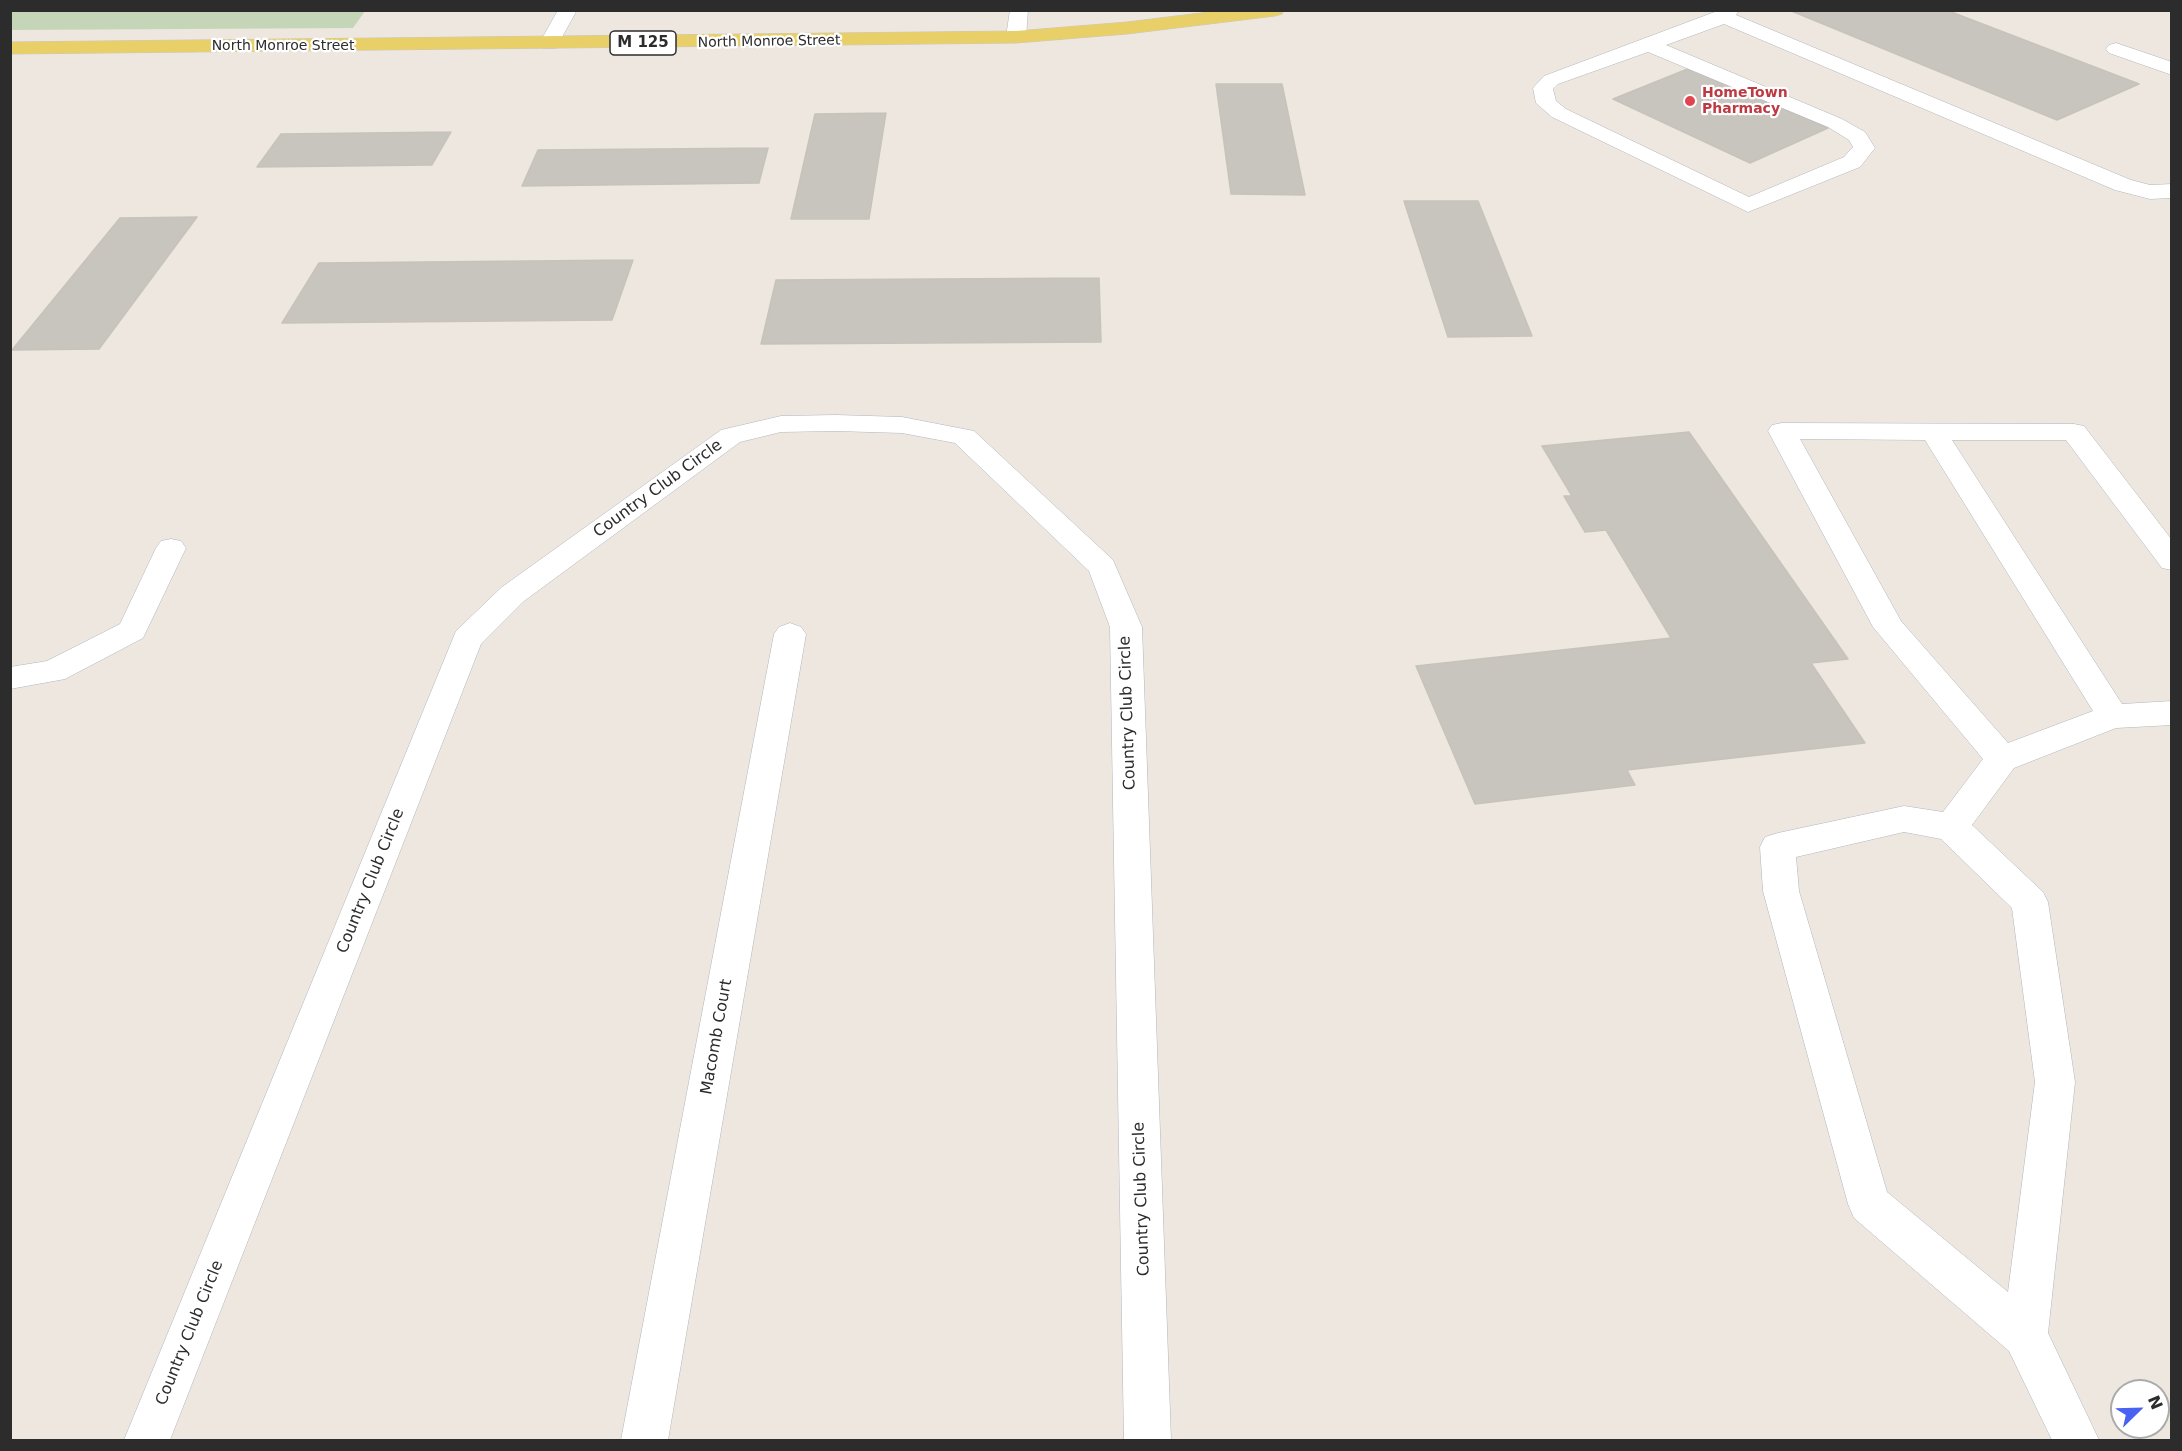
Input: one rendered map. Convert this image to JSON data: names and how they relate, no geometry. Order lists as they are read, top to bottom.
{
  "streets": {
    "main road": ["North Monroe Street", "M 125"],
    "street": ["Country Club Circle", "Macomb Court"]
  },
  "places": ["HomeTown Pharmacy"],
  "north": "top right"
}
